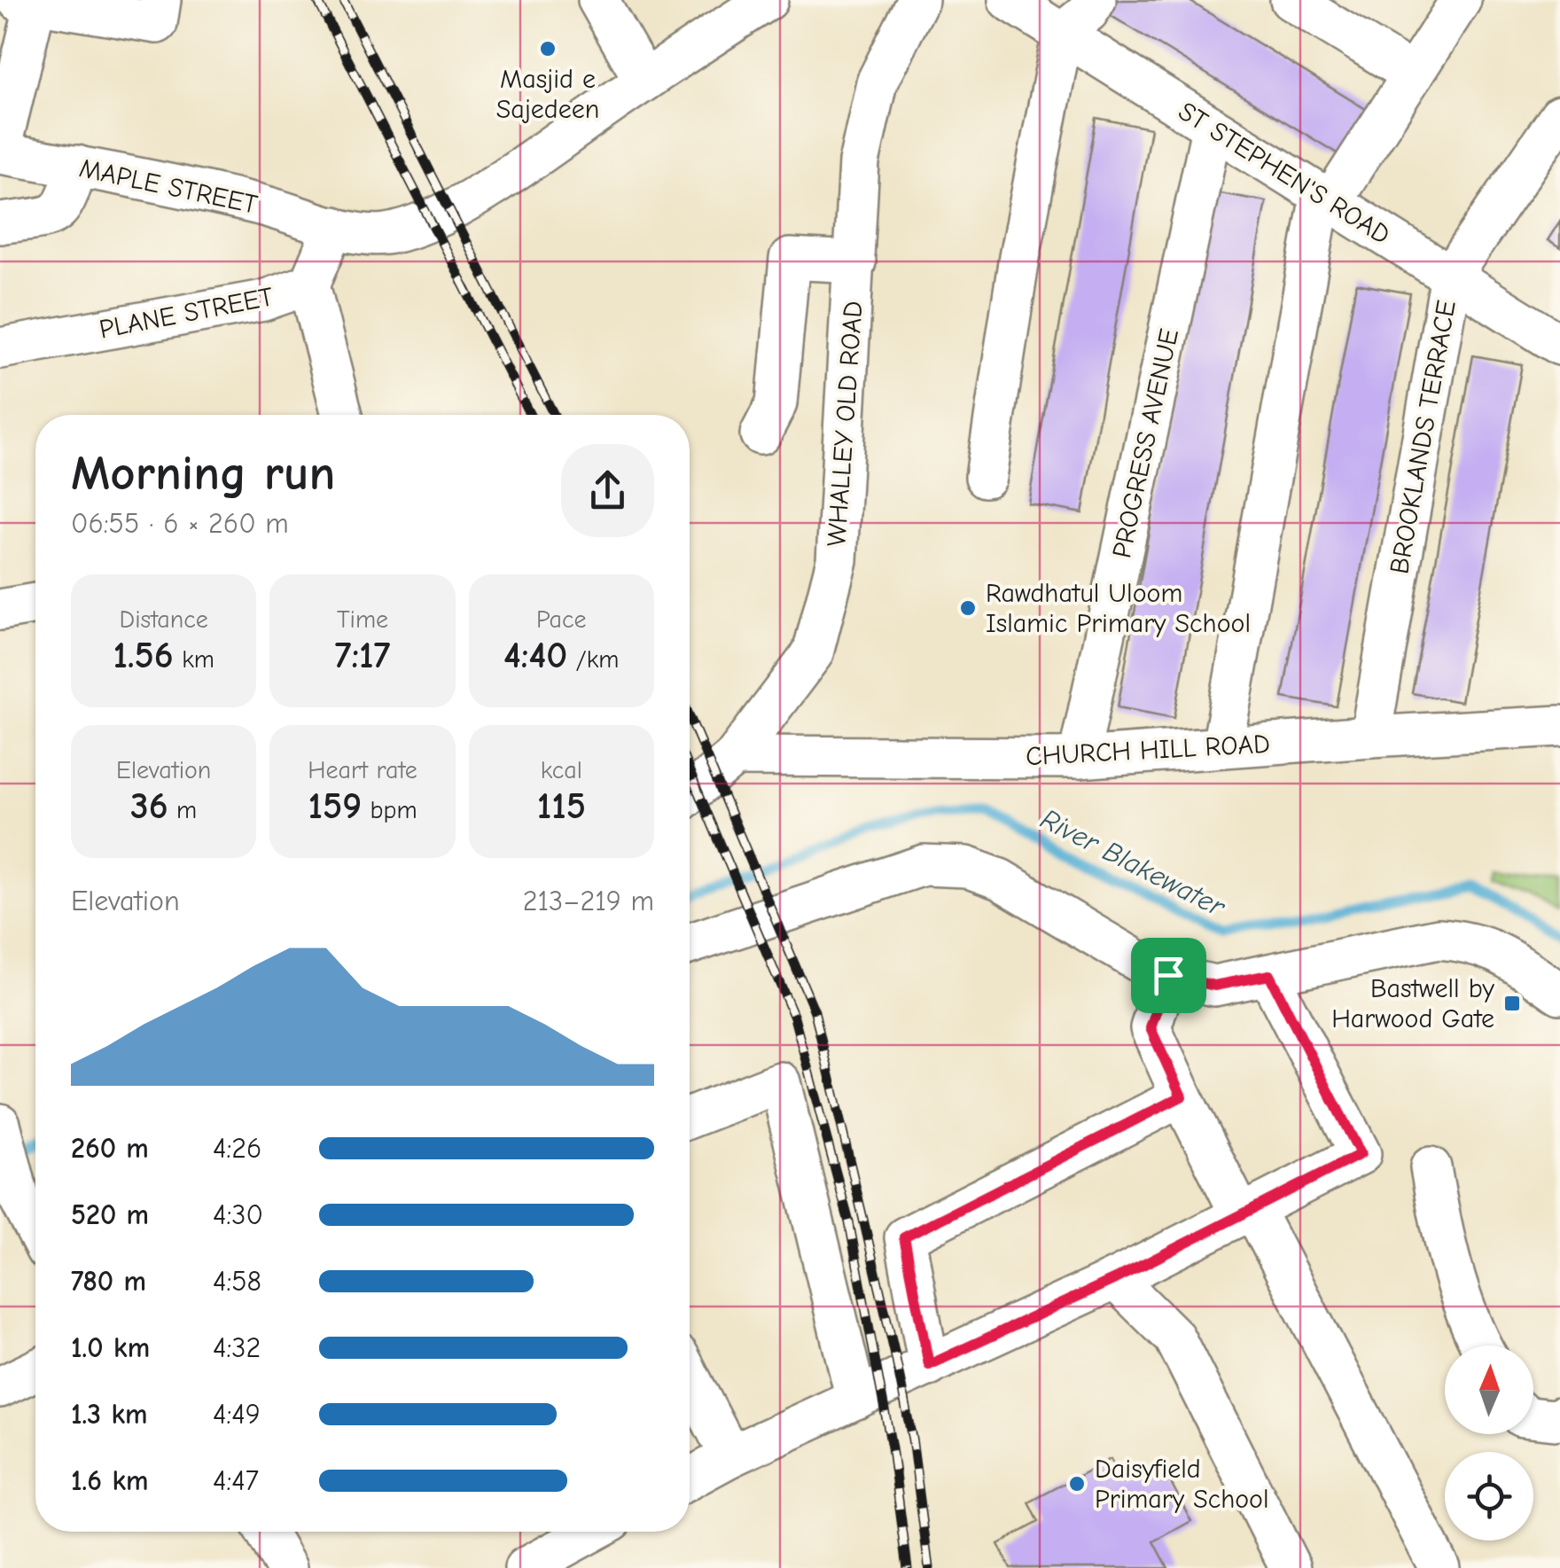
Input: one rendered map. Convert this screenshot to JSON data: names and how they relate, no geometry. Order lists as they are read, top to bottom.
{
  "streets": {
    "street": [
      "ST STEPHEN'S ROAD",
      "MAPLE STREET",
      "PLANE STREET",
      "WHALLEY OLD ROAD",
      "BROOKLANDS TERRACE",
      "PROGRESS AVENUE",
      "CHURCH HILL ROAD"
    ]
  },
  "crossings": [
    ["ST STEPHEN'S ROAD", "BROOKLANDS TERRACE"],
    ["ST STEPHEN'S ROAD", "PROGRESS AVENUE"],
    ["MAPLE STREET", "PLANE STREET"],
    ["WHALLEY OLD ROAD", "CHURCH HILL ROAD"],
    ["BROOKLANDS TERRACE", "CHURCH HILL ROAD"],
    ["PROGRESS AVENUE", "CHURCH HILL ROAD"]
  ],
  "water": ["River Blakewater"],
  "places": {
    "other": ["Masjid e Sajedeen", "Rawdhatul Uloom Islamic Primary School", "Daisyfield Primary School"],
    "transit": ["Bastwell by Harwood Gate"]
  },
  "north": "top",
  "page": {
    "heading": ["Morning run", "06:55 · 6 × 260 m"],
    "stats": [
      ["Distance", "1.56 km"],
      ["Time", "7:17"],
      ["Pace", "4:40 /km"],
      ["Elevation", "36 m"],
      ["Heart rate", "159 bpm"],
      ["kcal", "115"]
    ],
    "chart": ["Elevation", "213–219 m"],
    "list": [
      {
        "name": "260 m",
        "note": "4:26"
      },
      {
        "name": "520 m",
        "note": "4:30"
      },
      {
        "name": "780 m",
        "note": "4:58"
      },
      {
        "name": "1.0 km",
        "note": "4:32"
      },
      {
        "name": "1.3 km",
        "note": "4:49"
      },
      {
        "name": "1.6 km",
        "note": "4:47"
      }
    ]
  }
}
